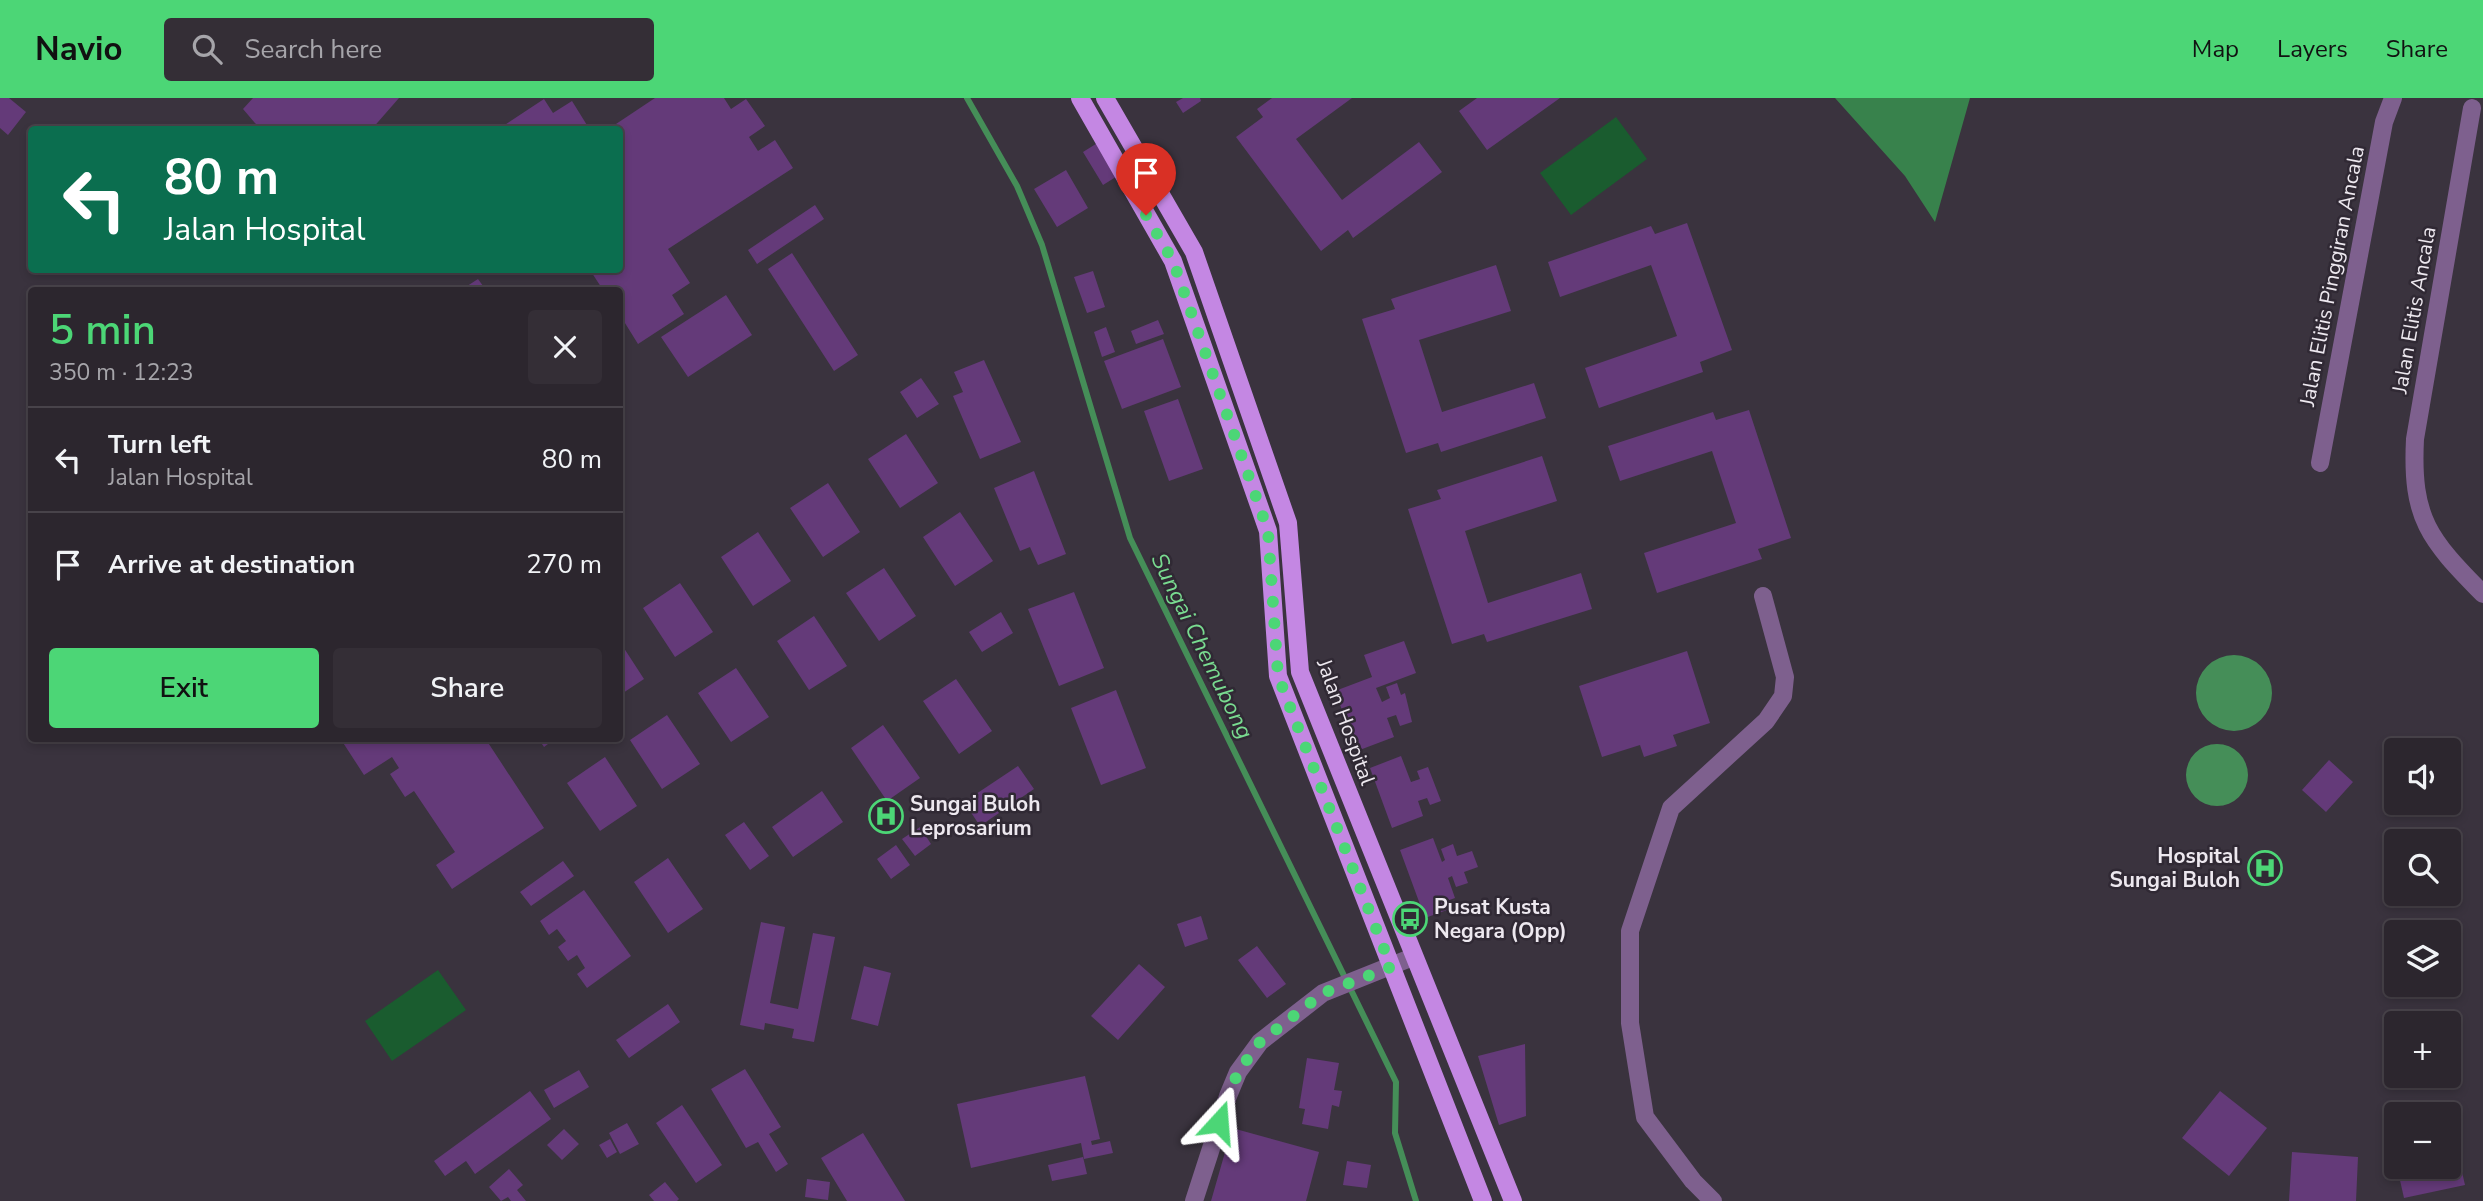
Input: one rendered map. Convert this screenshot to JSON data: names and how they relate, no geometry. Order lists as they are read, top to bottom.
{
  "streets": {
    "main road": ["Jalan Hospital"],
    "street": ["Jalan Elitis Pinggiran Ancala", "Jalan Elitis Ancala"]
  },
  "water": ["Sungai Chemubong"],
  "places": {
    "hospital": ["Sungai Buloh Leprosarium", "Hospital Sungai Buloh"],
    "bus stop": ["Pusat Kusta Negara (Opp)"]
  },
  "page": {
    "header": "Navio",
    "search": "Search here",
    "nav": ["Map", "Layers", "Share"],
    "turn": ["80 m", "Jalan Hospital"],
    "heading": ["5 min", "350 m · 12:23"],
    "list": [
      {
        "name": "Turn left",
        "note": "Jalan Hospital",
        "value": "80 m"
      },
      {
        "name": "Arrive at destination",
        "value": "270 m"
      }
    ],
    "buttons": ["Exit", "Share"],
    "map_buttons": ["+", "−"]
  }
}
